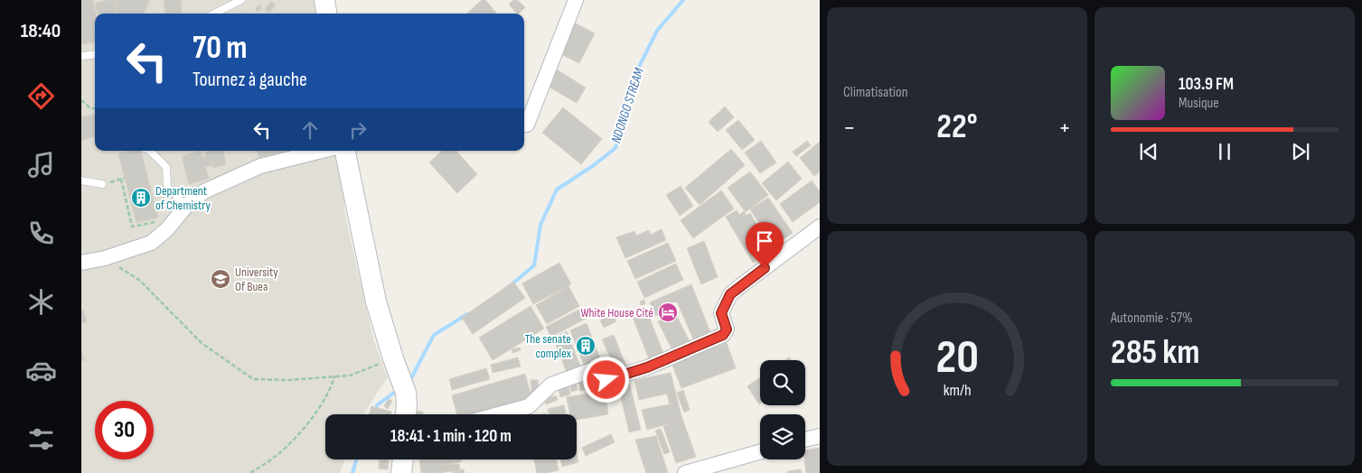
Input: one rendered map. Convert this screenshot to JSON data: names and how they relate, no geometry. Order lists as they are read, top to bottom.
{
  "water": ["NDONGO STREAM"],
  "places": {
    "building": ["Department of Chemistry", "The senate complex"],
    "school or university": ["University Of Buea"],
    "hotel": ["White House Cité"]
  },
  "page": {
    "tabs": "18:40",
    "tile": [
      "Climatisation",
      ["Autonomie · 57%", "285 km"]
    ],
    "turn": ["70 m", "Tournez à gauche"],
    "song": ["103.9 FM", "Musique"],
    "heat": ["−", "22°", "+"],
    "limit": "30",
    "trip": "18:41 · 1 min · 120 m",
    "gauge": ["20", "km/h"]
  }
}
